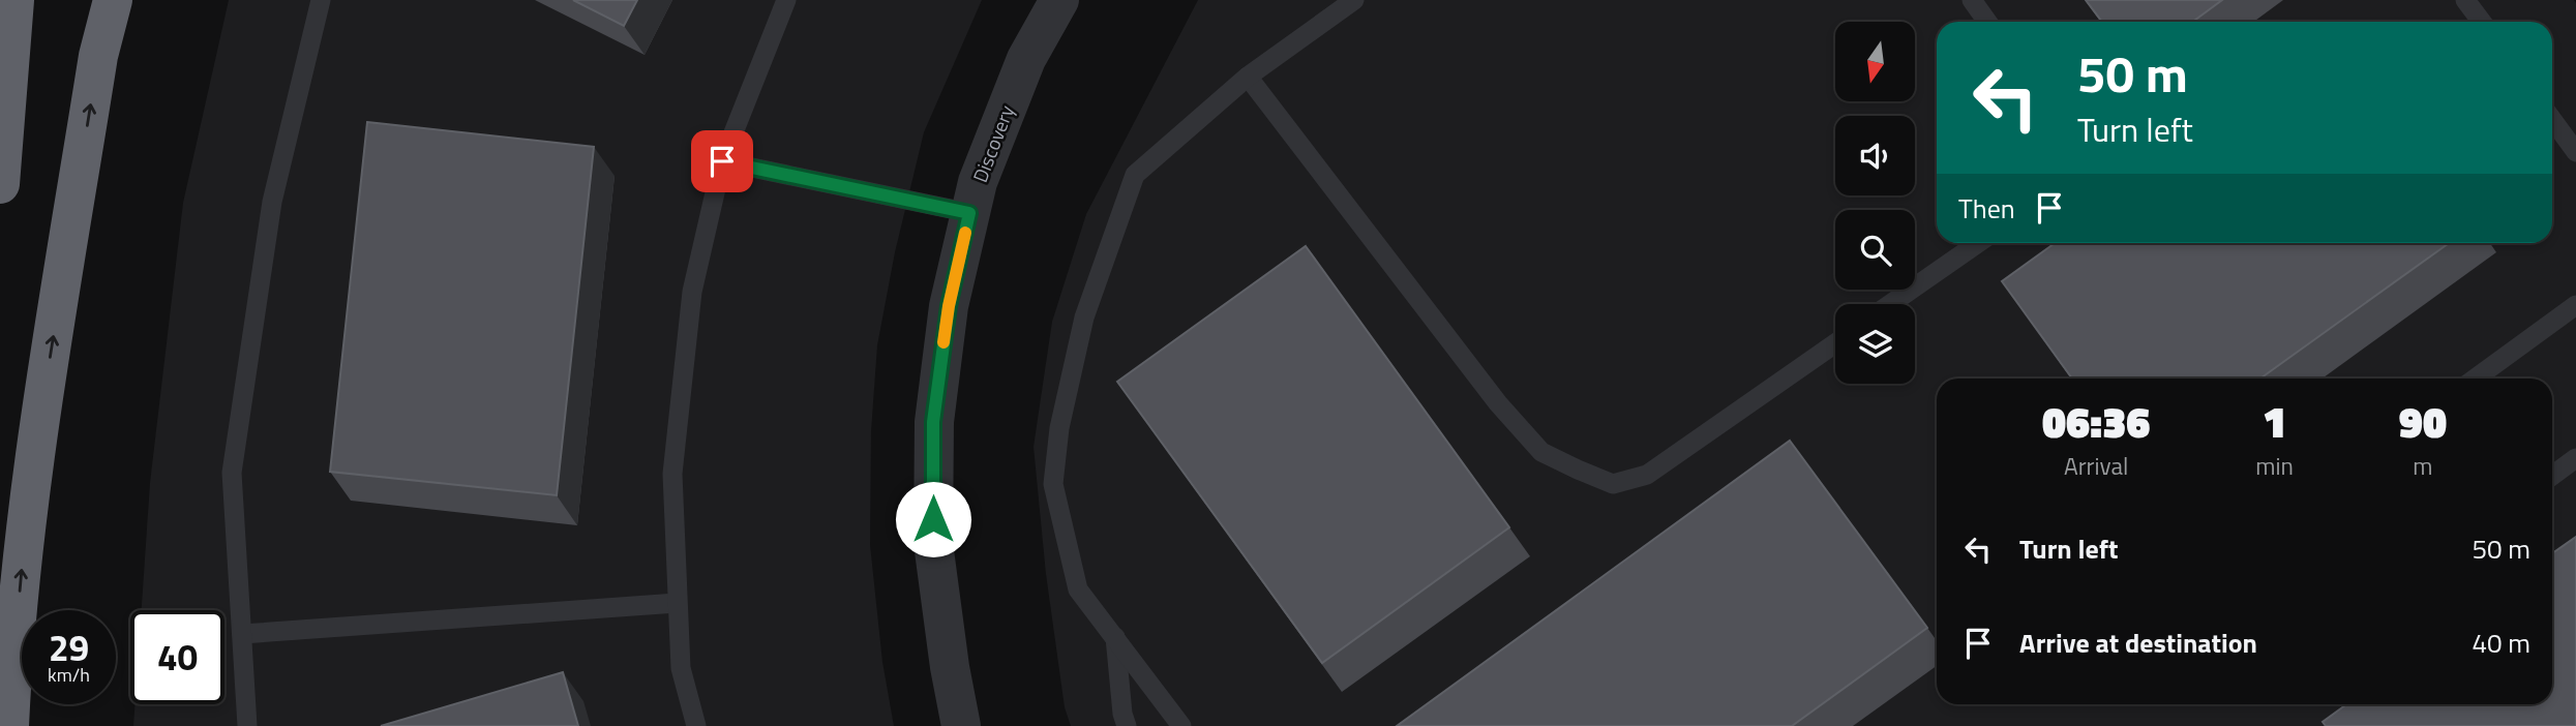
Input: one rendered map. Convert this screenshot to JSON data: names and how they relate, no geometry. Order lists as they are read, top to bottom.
{
  "streets": {
    "street": ["Discovery"]
  },
  "north": "bottom",
  "page": {
    "turn": ["50 m", "Turn left"],
    "then": "Then",
    "eta": [
      "06:36",
      "Arrival",
      "1",
      "min",
      "90",
      "m"
    ],
    "list": [
      {
        "name": "Turn left",
        "value": "50 m"
      },
      {
        "name": "Arrive at destination",
        "value": "40 m"
      }
    ],
    "speed": "29 km/h",
    "limit": "40"
  }
}
